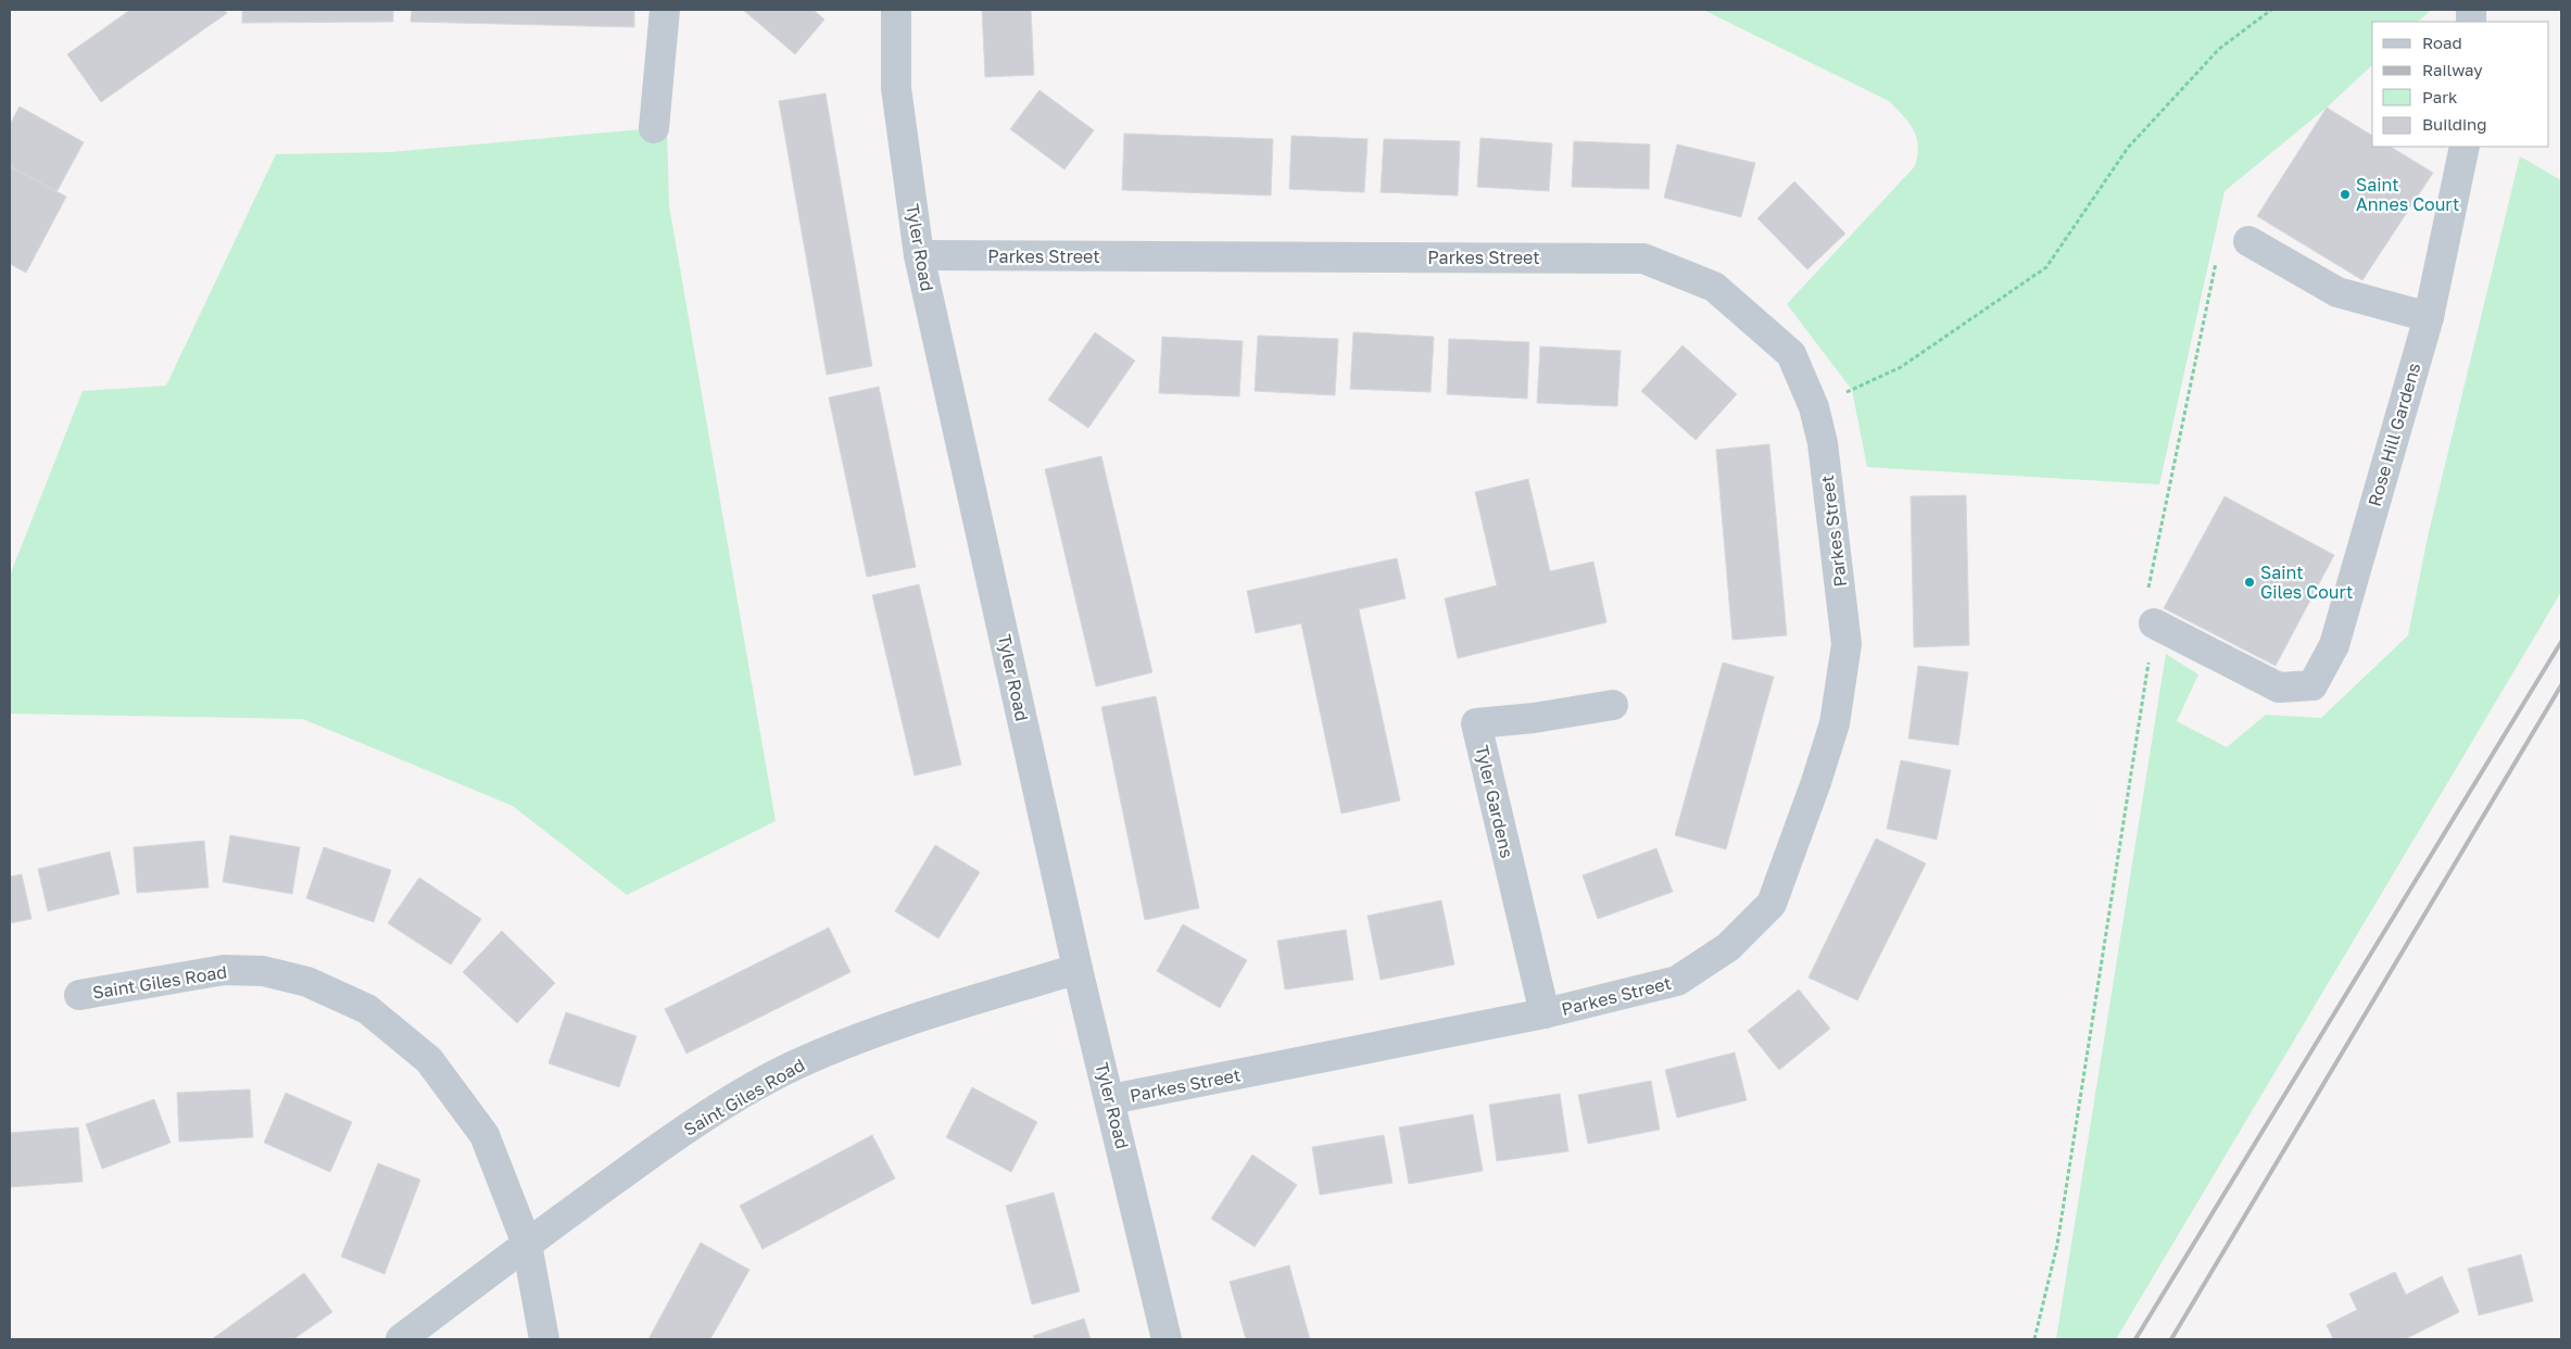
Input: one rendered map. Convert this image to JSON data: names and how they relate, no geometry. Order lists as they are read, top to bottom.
{
  "streets": {
    "street": [
      "Tyler Road",
      "Parkes Street",
      "Rose Hill Gardens",
      "Tyler Gardens",
      "Saint Giles Road"
    ]
  },
  "crossings": [
    ["Tyler Road", "Parkes Street"],
    ["Tyler Road", "Saint Giles Road"],
    ["Parkes Street", "Tyler Gardens"]
  ],
  "places": ["Saint Annes Court", "Saint Giles Court"],
  "legend": [
    "Road",
    "Railway",
    "Park",
    "Building"
  ]
}
